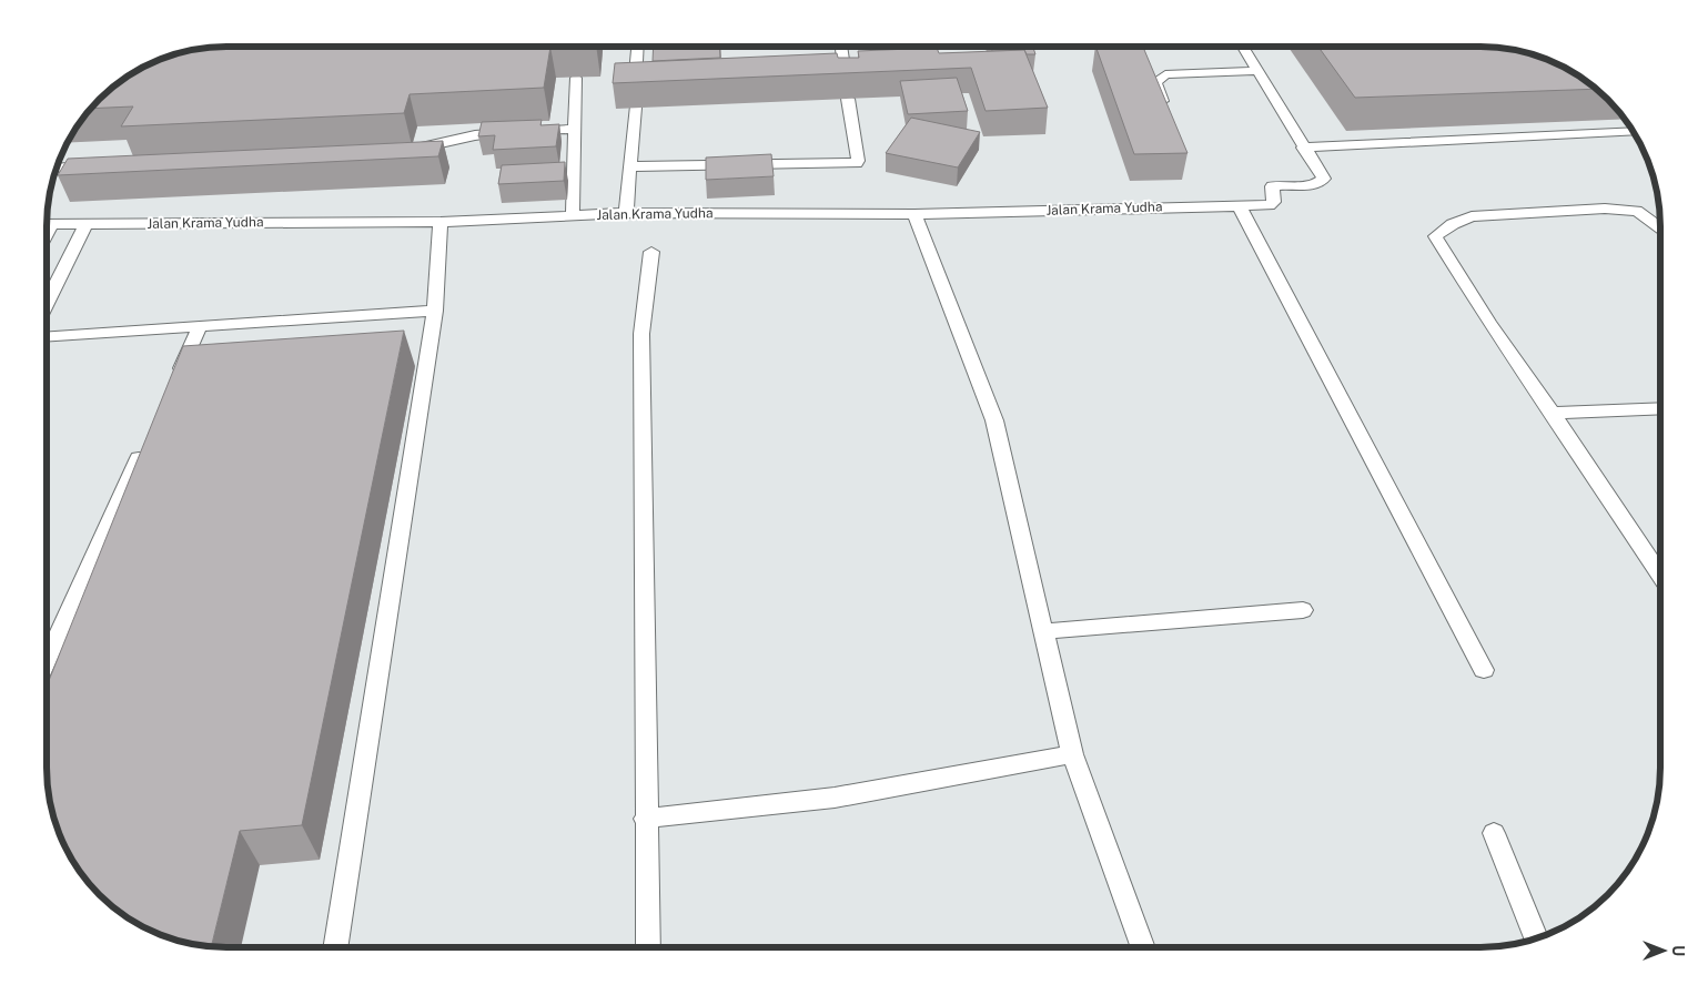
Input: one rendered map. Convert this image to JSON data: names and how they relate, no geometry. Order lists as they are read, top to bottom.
{
  "streets": {
    "lane": ["Jalan Krama Yudha"]
  },
  "north": "right"
}
